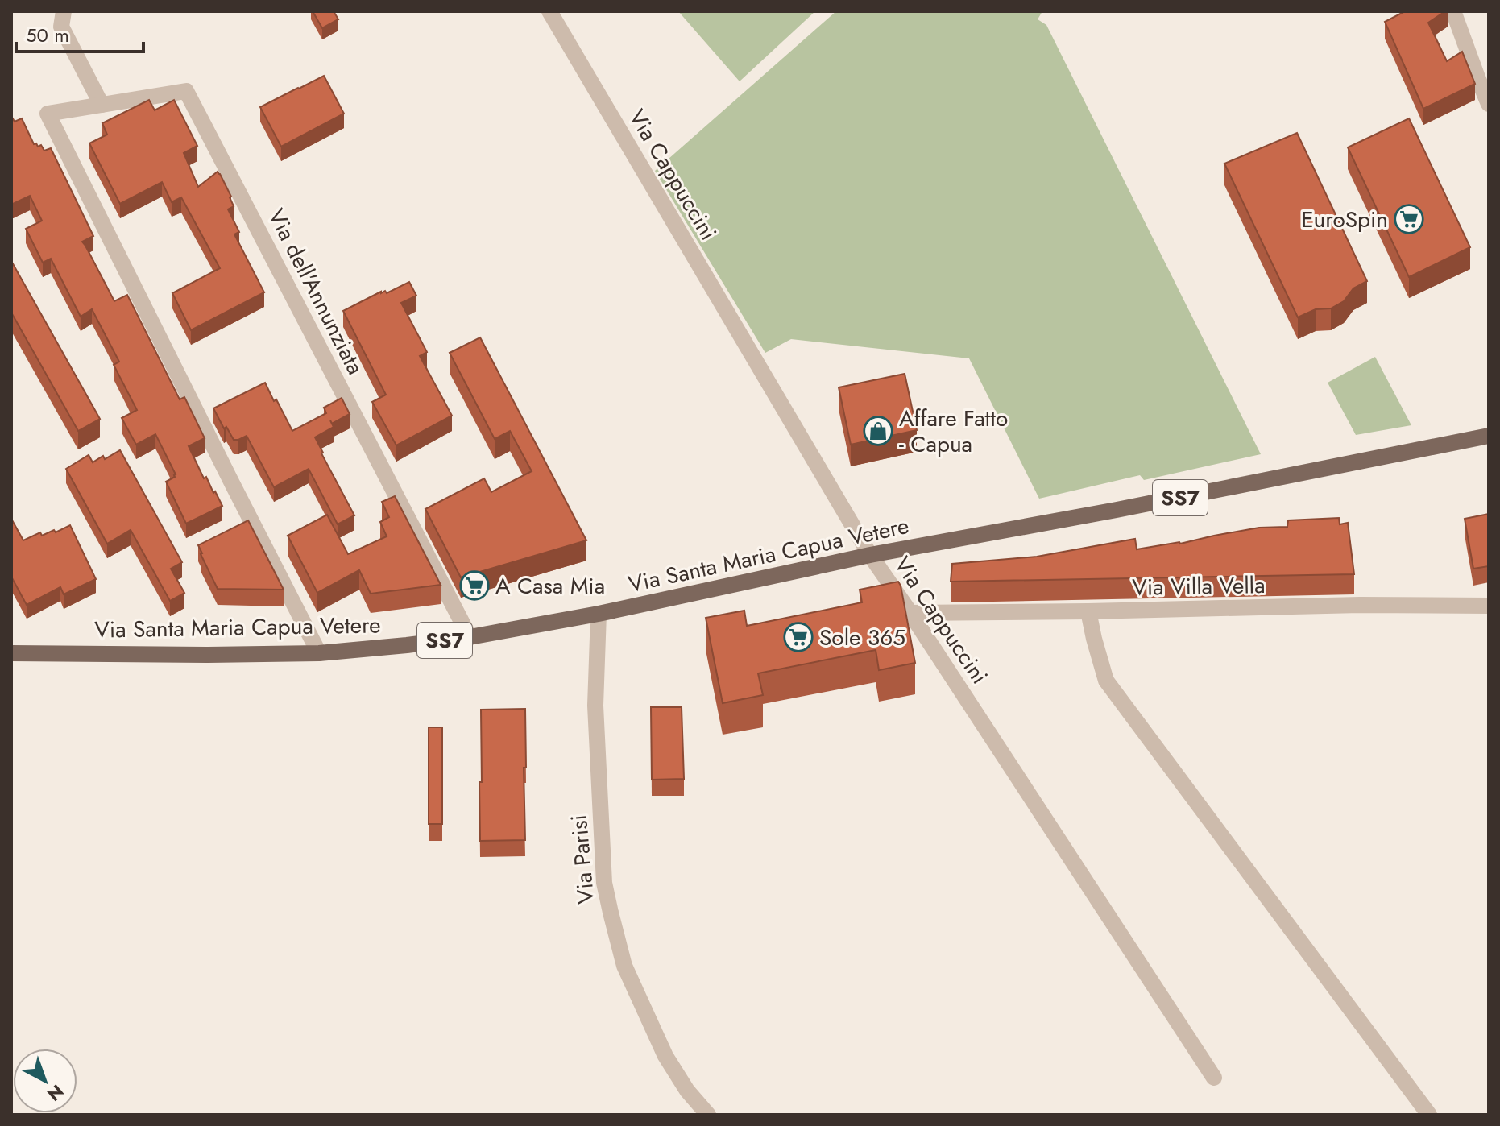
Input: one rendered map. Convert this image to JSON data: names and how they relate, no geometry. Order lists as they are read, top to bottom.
{
  "streets": {
    "main road": ["SS7", "Via Santa Maria Capua Vetere"],
    "street": [
      "Via Cappuccini",
      "Via dell'Annunziata",
      "Via Villa Vella",
      "Via Parisi"
    ]
  },
  "crossings": [
    ["Via Cappuccini", "Via Santa Maria Capua Vetere"],
    ["Via Cappuccini", "Via Villa Vella"],
    ["Via dell'Annunziata", "Via Santa Maria Capua Vetere"],
    ["Via Santa Maria Capua Vetere", "Via Parisi"]
  ],
  "places": {
    "supermarket": ["EuroSpin", "A Casa Mia", "Sole 365"],
    "shop": ["Affare Fatto - Capua"]
  },
  "scale_bar": "50 m",
  "north": "bottom right"
}
